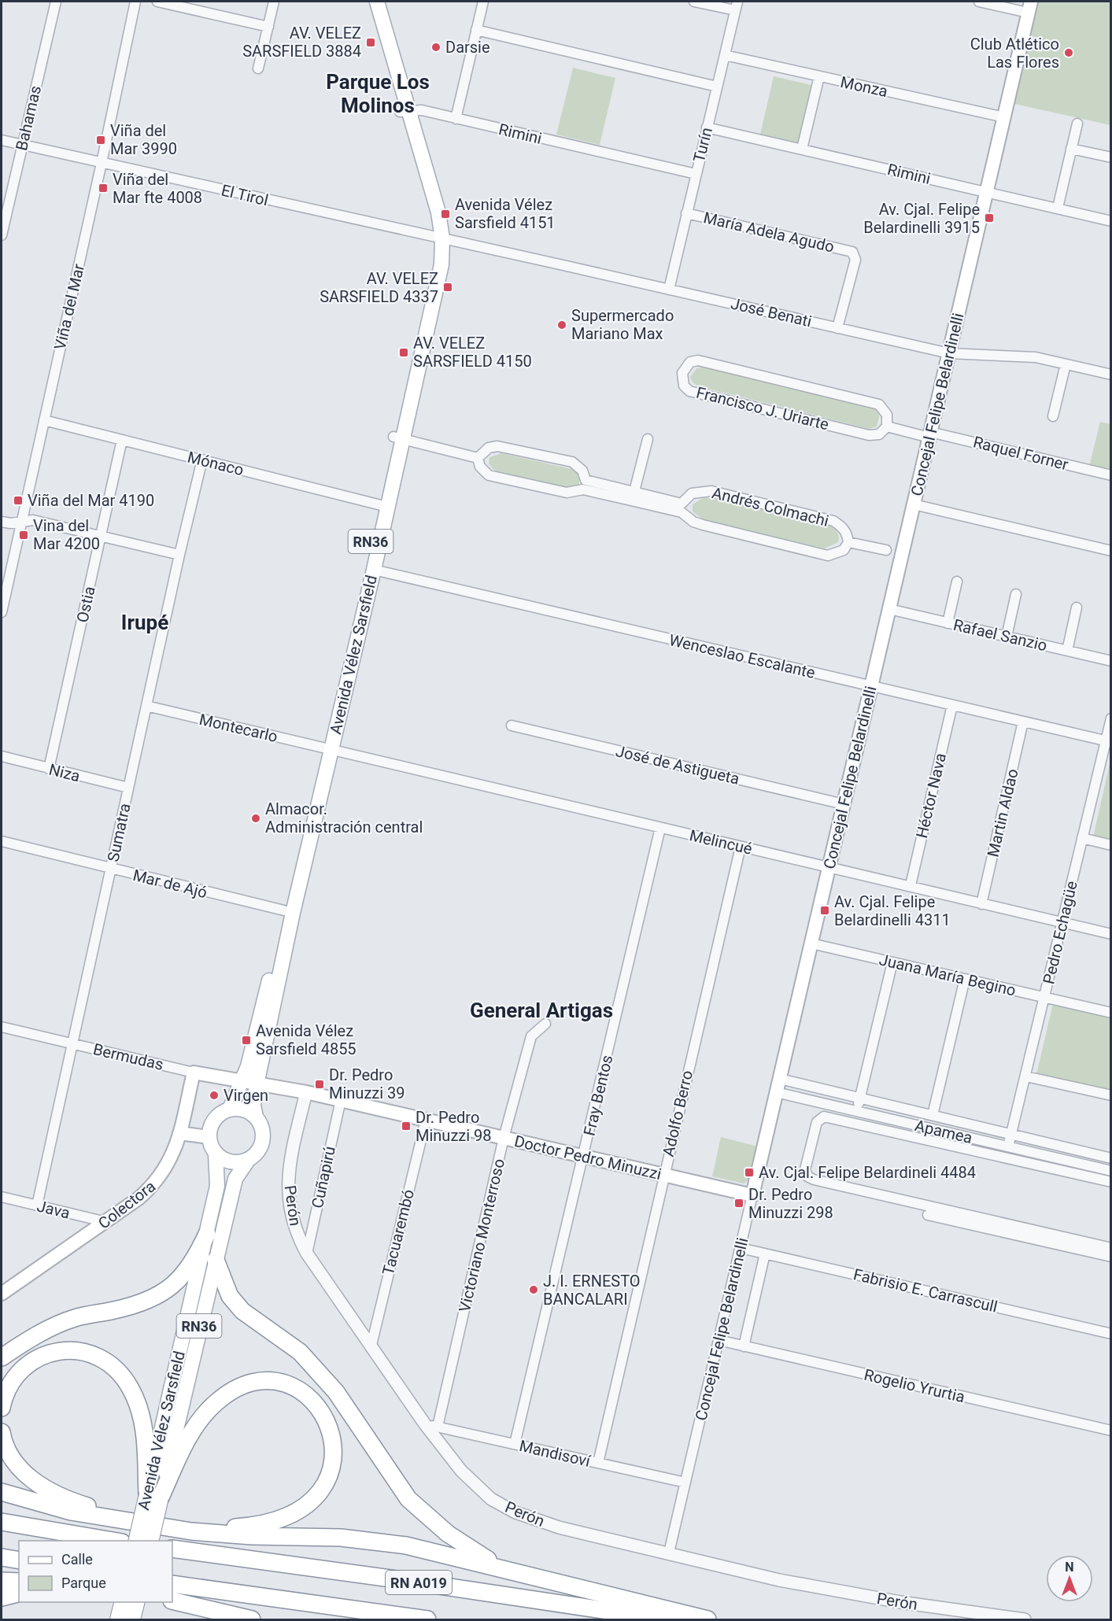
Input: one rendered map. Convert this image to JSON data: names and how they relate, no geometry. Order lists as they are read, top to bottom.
{
  "streets": {
    "highway": ["RN36", "Avenida Vélez Sarsfield", "RN A019"],
    "main road": [
      "Concejal Felipe Belardinelli",
      "Bermudas",
      "Doctor Pedro Minuzzi",
      "Colectora"
    ],
    "street": [
      "Monza",
      "Bahamas",
      "Rimini",
      "Turín",
      "El Tirol",
      "María Adela Agudo",
      "Viña del Mar",
      "José Benati",
      "Francisco J. Uriarte",
      "Raquel Forner",
      "Mónaco",
      "Andrés Colmachi",
      "Ostia",
      "Rafael Sanzio",
      "Wenceslao Escalante",
      "Montecarlo",
      "José de Astigueta",
      "Niza",
      "Héctor Nava",
      "Martin Aldao",
      "Sumatra",
      "Melincué",
      "Mar de Ajó",
      "Pedro Echagüe",
      "Juana María Begino",
      "Fray Bentos",
      "Adolfo Berro",
      "Apamea",
      "Cuñapirú",
      "Perón",
      "Java",
      "Tacuarembó",
      "Victoriano Monterroso",
      "Fabrisio E. Carrascull",
      "Rogelio Yrurtia",
      "Mandisoví"
    ]
  },
  "crossings": [
    ["Monza", "Turín"],
    ["Monza", "Concejal Felipe Belardinelli"],
    ["Bahamas", "El Tirol"],
    ["Rimini", "Turín"],
    ["Rimini", "Concejal Felipe Belardinelli"],
    ["Rimini", "Avenida Vélez Sarsfield"],
    ["Turín", "María Adela Agudo"],
    ["Turín", "José Benati"],
    ["El Tirol", "Viña del Mar"],
    ["El Tirol", "José Benati"],
    ["El Tirol", "Avenida Vélez Sarsfield"],
    ["María Adela Agudo", "José Benati"],
    ["Viña del Mar", "Mónaco"],
    ["José Benati", "Concejal Felipe Belardinelli"],
    ["José Benati", "Avenida Vélez Sarsfield"],
    ["Concejal Felipe Belardinelli", "Raquel Forner"],
    ["Concejal Felipe Belardinelli", "Rafael Sanzio"],
    ["Concejal Felipe Belardinelli", "Wenceslao Escalante"],
    ["Concejal Felipe Belardinelli", "José de Astigueta"],
    ["Concejal Felipe Belardinelli", "Melincué"],
    ["Concejal Felipe Belardinelli", "Juana María Begino"],
    ["Concejal Felipe Belardinelli", "Apamea"],
    ["Concejal Felipe Belardinelli", "Doctor Pedro Minuzzi"],
    ["Concejal Felipe Belardinelli", "Perón"],
    ["Concejal Felipe Belardinelli", "Fabrisio E. Carrascull"],
    ["Concejal Felipe Belardinelli", "Rogelio Yrurtia"],
    ["Concejal Felipe Belardinelli", "Mandisoví"],
    ["Mónaco", "Ostia"],
    ["Mónaco", "Avenida Vélez Sarsfield"],
    ["Mónaco", "Sumatra"],
    ["RN36", "Avenida Vélez Sarsfield"],
    ["Ostia", "Niza"],
    ["Avenida Vélez Sarsfield", "Wenceslao Escalante"],
    ["Avenida Vélez Sarsfield", "Montecarlo"],
    ["Avenida Vélez Sarsfield", "Melincué"],
    ["Avenida Vélez Sarsfield", "Mar de Ajó"],
    ["Avenida Vélez Sarsfield", "Bermudas"],
    ["Avenida Vélez Sarsfield", "Doctor Pedro Minuzzi"],
    ["Wenceslao Escalante", "Héctor Nava"],
    ["Wenceslao Escalante", "Martin Aldao"],
    ["Wenceslao Escalante", "Pedro Echagüe"],
    ["Montecarlo", "Sumatra"],
    ["Montecarlo", "Melincué"],
    ["Niza", "Sumatra"],
    ["Héctor Nava", "Melincué"],
    ["Martin Aldao", "Melincué"],
    ["Sumatra", "Mar de Ajó"],
    ["Sumatra", "Bermudas"],
    ["Sumatra", "Java"],
    ["Melincué", "Pedro Echagüe"],
    ["Melincué", "Fray Bentos"],
    ["Melincué", "Adolfo Berro"],
    ["Pedro Echagüe", "Juana María Begino"],
    ["Pedro Echagüe", "Apamea"],
    ["Bermudas", "Doctor Pedro Minuzzi"],
    ["Bermudas", "Colectora"],
    ["Fray Bentos", "Doctor Pedro Minuzzi"],
    ["Fray Bentos", "Mandisoví"],
    ["Adolfo Berro", "Doctor Pedro Minuzzi"],
    ["Adolfo Berro", "Mandisoví"],
    ["Doctor Pedro Minuzzi", "Cuñapirú"],
    ["Doctor Pedro Minuzzi", "Perón"],
    ["Doctor Pedro Minuzzi", "Tacuarembó"],
    ["Doctor Pedro Minuzzi", "Victoriano Monterroso"],
    ["Cuñapirú", "Perón"],
    ["Colectora", "Java"],
    ["Perón", "Tacuarembó"],
    ["Perón", "Mandisoví"],
    ["Victoriano Monterroso", "Mandisoví"]
  ],
  "districts": ["Parque Los Molinos", "Irupé", "General Artigas"],
  "places": {
    "transit": [
      "AV. VELEZ SARSFIELD 3884",
      "Viña del Mar 3990",
      "Viña del Mar fte 4008",
      "Avenida Vélez Sarsfield 4151",
      "Av. Cjal. Felipe Belardinelli 3915",
      "AV. VELEZ SARSFIELD 4337",
      "AV. VELEZ SARSFIELD 4150",
      "Viña del Mar 4190",
      "Vina del Mar 4200",
      "Av. Cjal. Felipe Belardinelli 4311",
      "Avenida Vélez Sarsfield 4855",
      "Dr. Pedro Minuzzi 39",
      "Dr. Pedro Minuzzi 98",
      "Av. Cjal. Felipe Belardineli 4484",
      "Dr. Pedro Minuzzi 298"
    ],
    "other": [
      "Darsie",
      "Club Atlético Las Flores",
      "Supermercado Mariano Max",
      "Almacor. Administración central",
      "Virgen",
      "J. I. ERNESTO BANCALARI"
    ]
  },
  "legend": ["Calle", "Parque"],
  "north": "top"
}
